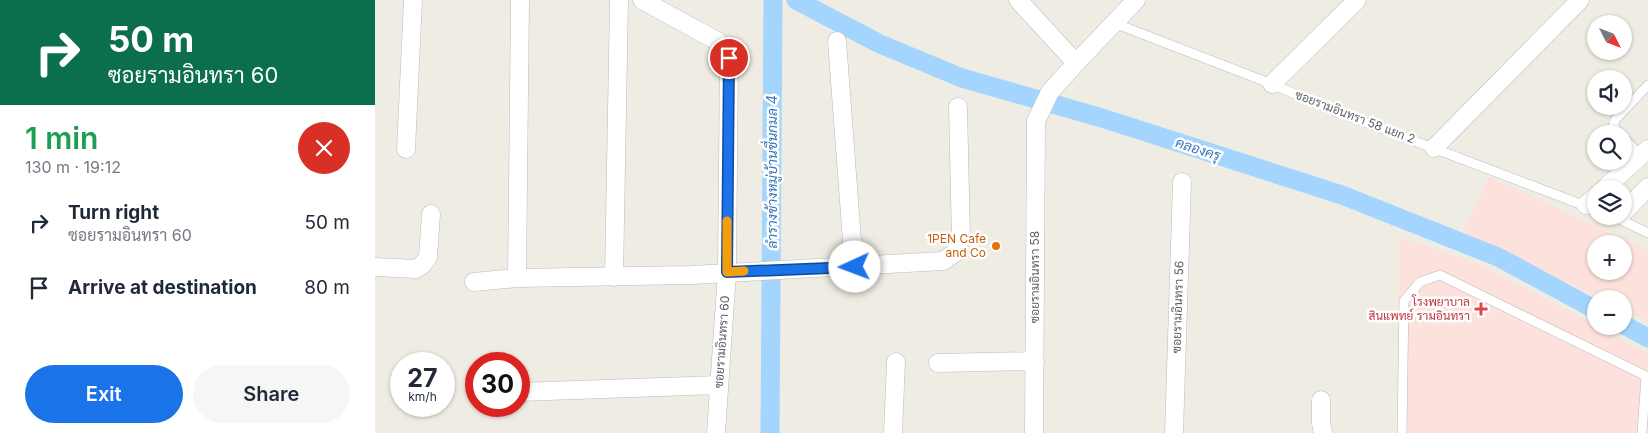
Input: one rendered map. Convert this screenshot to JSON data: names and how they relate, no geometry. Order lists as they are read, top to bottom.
{
  "streets": {
    "street": ["ซอยรามอินทรา 58", "ซอยรามอินทรา 56", "ซอยรามอินทรา 60"],
    "lane": ["ซอยรามอินทรา 58 แยก 2"]
  },
  "water": ["คลองครุ", "ลำรางข้างหมู่บ้านชื่นกมล 4"],
  "places": {
    "other": ["1PEN Cafe and Co"],
    "health": ["โรงพยาบาล สินแพทย์ รามอินทรา"]
  },
  "north": "bottom right",
  "page": {
    "turn": ["50 m", "ซอยรามอินทรา 60"],
    "map_buttons": ["+", "−"],
    "heading": ["1 min", "130 m · 19:12"],
    "list": [
      {
        "name": "Turn right",
        "note": "ซอยรามอินทรา 60",
        "value": "50 m"
      },
      {
        "name": "Arrive at destination",
        "value": "80 m"
      }
    ],
    "speed": "27 km/h",
    "limit": "30",
    "buttons": ["Exit", "Share"]
  }
}
